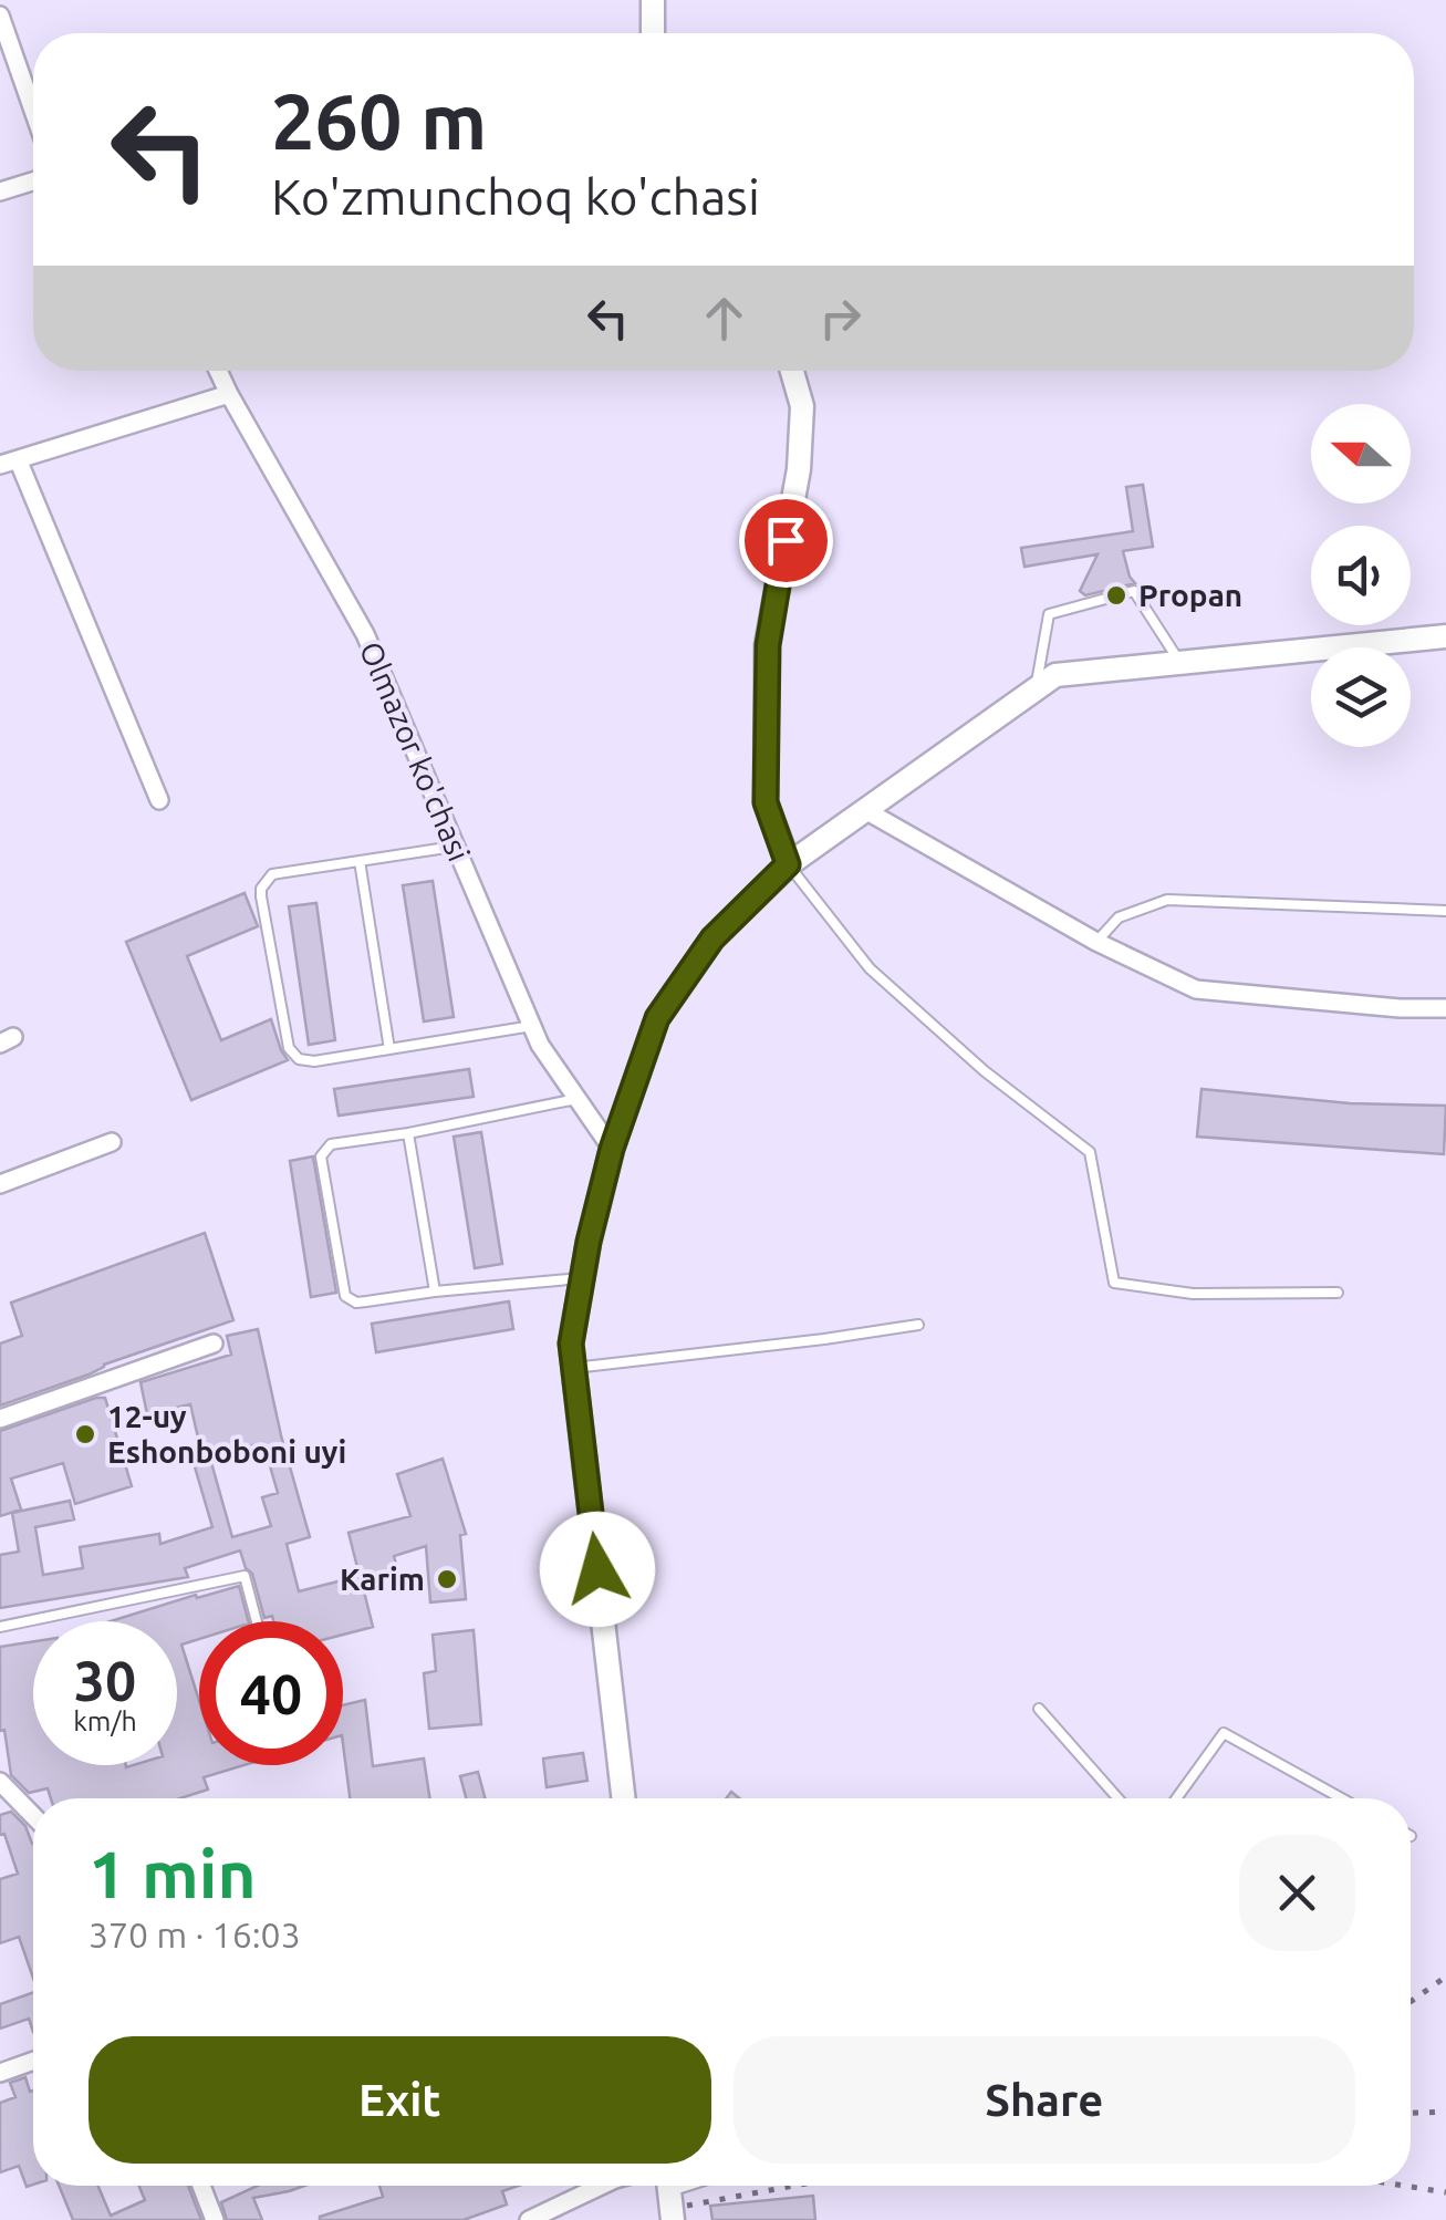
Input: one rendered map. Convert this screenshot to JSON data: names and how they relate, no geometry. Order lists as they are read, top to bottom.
{
  "streets": {
    "street": ["Olmazor ko'chasi"]
  },
  "places": ["Propan", "12-uy Eshonboboni uyi", "Karim"],
  "north": "left",
  "page": {
    "turn": ["260 m", "Ko'zmunchoq ko'chasi"],
    "speed": "30 km/h",
    "limit": "40",
    "heading": ["1 min", "370 m · 16:03"],
    "buttons": ["Exit", "Share"]
  }
}
